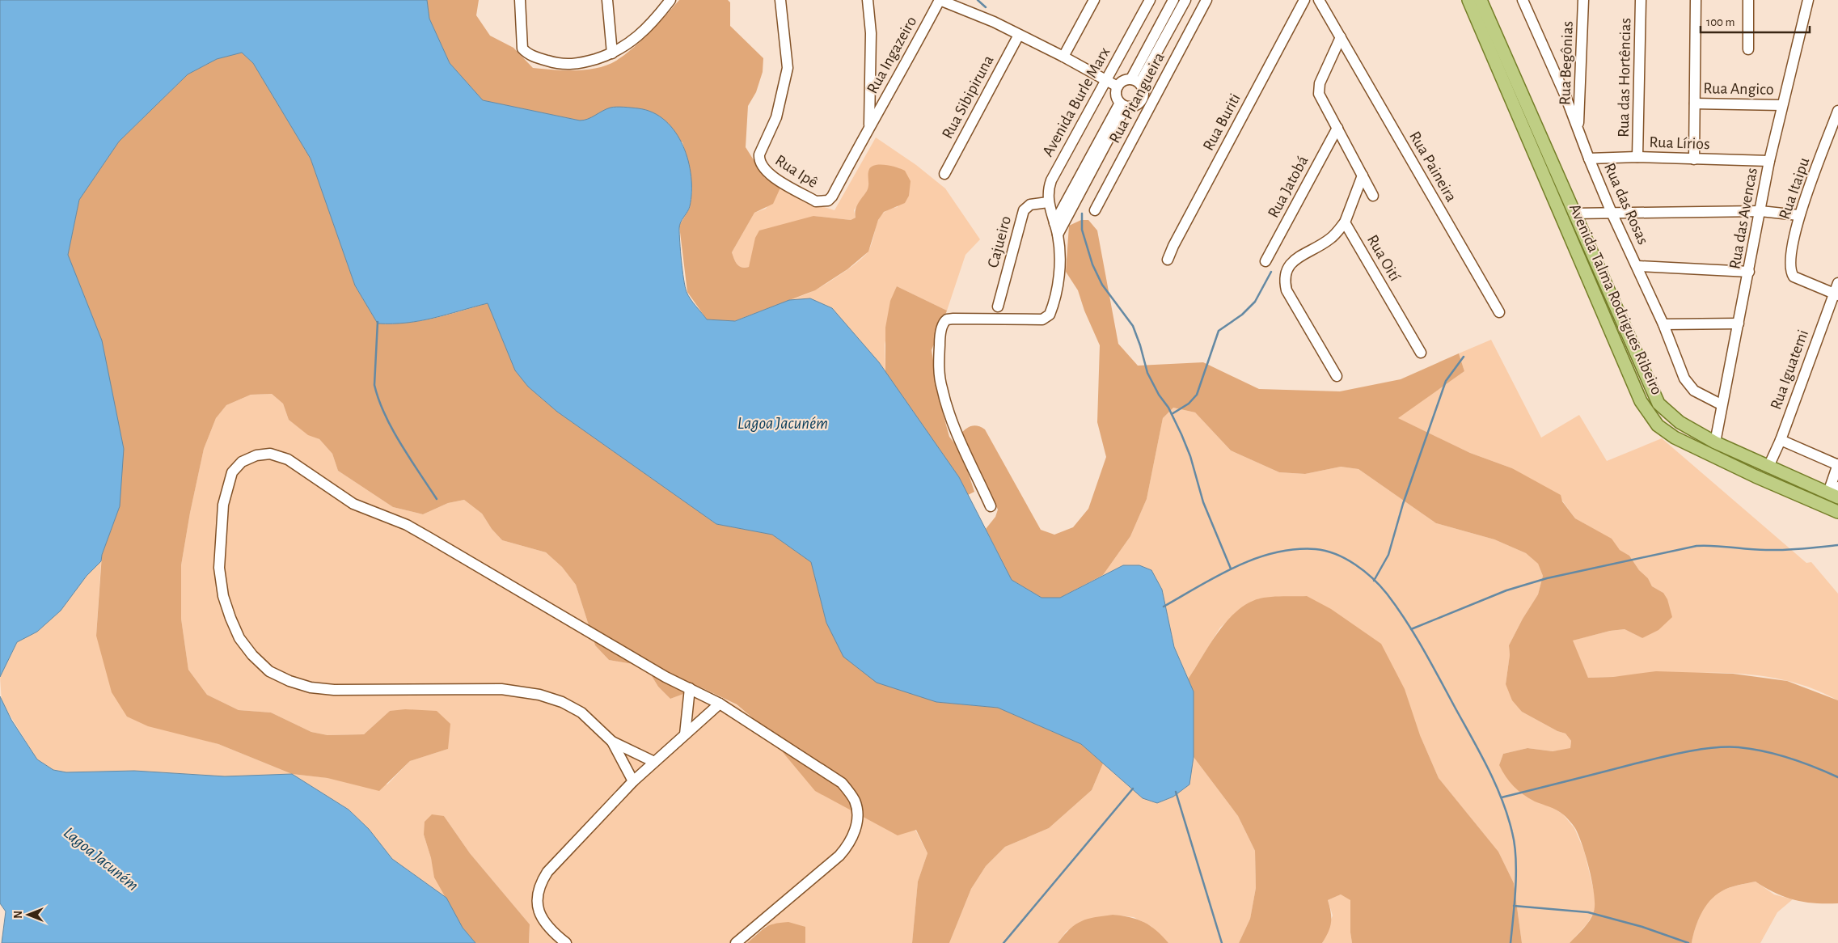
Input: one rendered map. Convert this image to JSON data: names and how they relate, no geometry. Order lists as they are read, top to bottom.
{
  "streets": {
    "main road": ["Avenida Talma Rodrigues Ribeiro"],
    "street": [
      "Rua Ingazeiro",
      "Rua Begônias",
      "Rua das Hortências",
      "Rua Angico",
      "Rua Sibipiruna",
      "Rua Pitangueira",
      "Avenida Burle Marx",
      "Rua Buriti",
      "Rua Lírios",
      "Rua Paineira",
      "Rua Ipê",
      "Rua Jatobá",
      "Rua Itaipu",
      "Rua das Rosas",
      "Rua das Avencas",
      "Cajueiro",
      "Rua Oití",
      "Rua Iguatemi"
    ]
  },
  "crossings": [
    ["Rua Ingazeiro", "Rua Ipê"],
    ["Rua Begônias", "Rua das Rosas"],
    ["Rua das Hortências", "Rua Lírios"],
    ["Rua Angico", "Rua das Avencas"],
    ["Rua Pitangueira", "Avenida Burle Marx"],
    ["Avenida Burle Marx", "Cajueiro"],
    ["Rua Lírios", "Rua das Rosas"],
    ["Rua Lírios", "Rua das Avencas"],
    ["Rua Itaipu", "Rua Iguatemi"],
    ["Rua das Rosas", "Rua das Avencas"],
    ["Rua das Avencas", "Avenida Talma Rodrigues Ribeiro"],
    ["Avenida Talma Rodrigues Ribeiro", "Rua Iguatemi"]
  ],
  "water": ["Lagoa Jacuném"],
  "scale_bar": "100 m",
  "north": "left"
}
